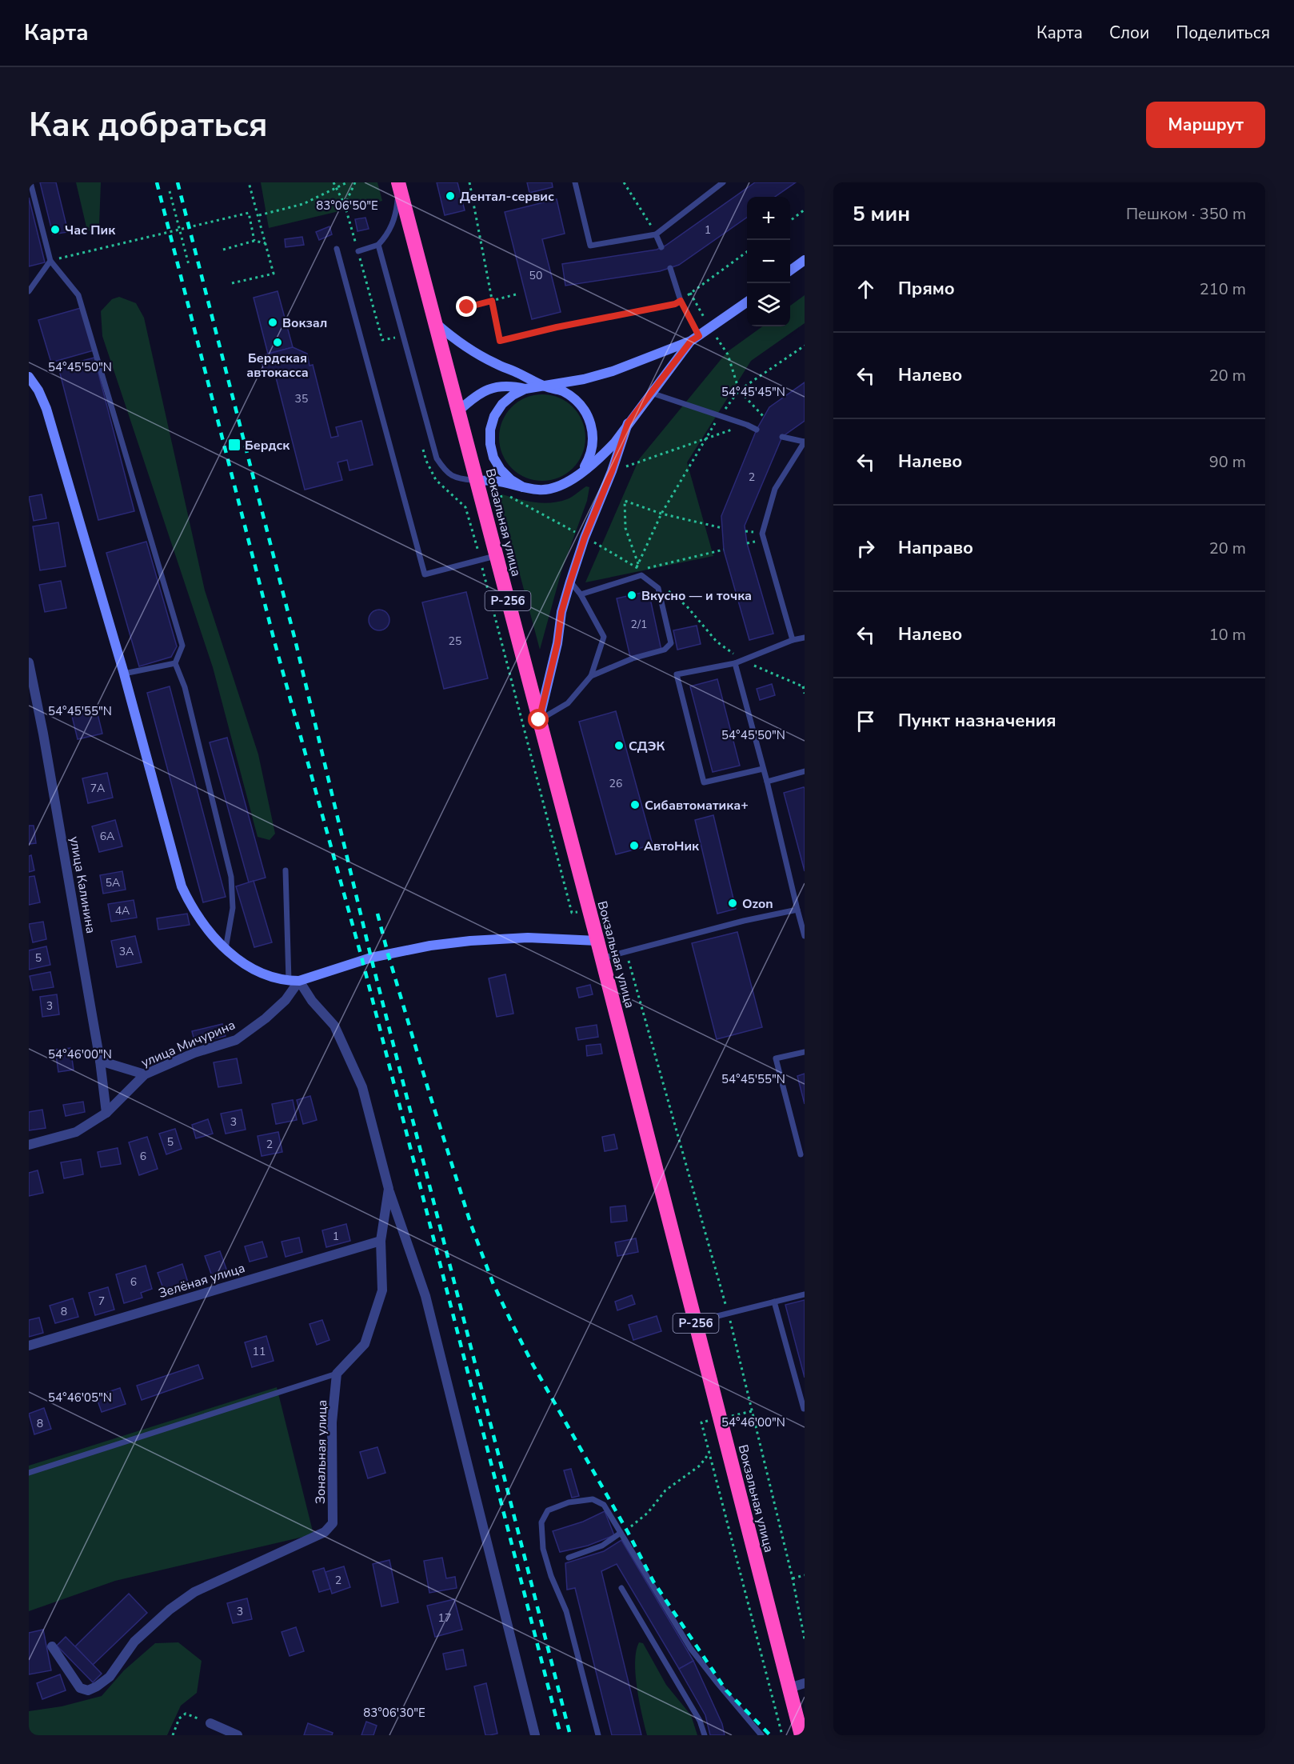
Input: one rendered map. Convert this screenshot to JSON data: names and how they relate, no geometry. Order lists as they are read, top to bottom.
{
  "streets": {
    "highway": ["Вокзальная улица", "Р-256"],
    "street": [
      "улица Калинина",
      "улица Мичурина",
      "Зелёная улица",
      "Зональная улица"
    ]
  },
  "crossings": [
    ["улица Калинина", "улица Мичурина"]
  ],
  "places": {
    "other": [
      "Дентал-сервис",
      "Час Пик",
      "Вокзал",
      "Бердская автокасса",
      "Вкусно — и точка",
      "СДЭК",
      "Сибавтоматика+",
      "АвтоНик",
      "Ozon"
    ],
    "transit": ["Бердск"]
  },
  "house_numbers": [
    "1",
    "50",
    "35",
    "2",
    "2/1",
    "25",
    "26",
    "7А",
    "6А",
    "5А",
    "4А",
    "3А",
    "5",
    "3",
    "3",
    "5",
    "2",
    "6",
    "1",
    "6",
    "7",
    "8",
    "11",
    "8",
    "2",
    "3",
    "17"
  ],
  "page": {
    "header": "Карта",
    "nav": ["Карта", "Слои", "Поделиться"],
    "buttons": "Маршрут",
    "title": "Как добраться",
    "heading": ["5 мин", "Пешком · 350 m"],
    "map_buttons": ["+", "−"],
    "list": [
      ["Прямо", "210 m"],
      ["Налево", "20 m"],
      ["Налево", "90 m"],
      ["Направо", "20 m"],
      ["Налево", "10 m"],
      "Пункт назначения"
    ]
  },
  "coordinates": [
    "83°06'50\"E",
    "54°45'50\"N",
    "54°45'45\"N",
    "54°45'55\"N",
    "54°46'00\"N",
    "54°46'05\"N",
    "83°06'30\"E"
  ]
}
